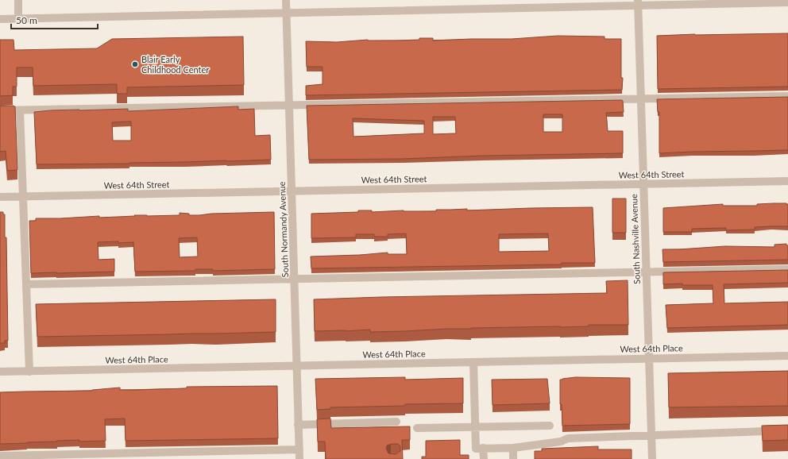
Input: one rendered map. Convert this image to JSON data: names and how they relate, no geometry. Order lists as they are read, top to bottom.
{
  "streets": {
    "street": [
      "West 64th Street",
      "South Normandy Avenue",
      "South Nashville Avenue",
      "West 64th Place"
    ]
  },
  "crossings": [
    ["West 64th Street", "South Normandy Avenue"],
    ["West 64th Street", "South Nashville Avenue"],
    ["South Normandy Avenue", "West 64th Place"],
    ["South Nashville Avenue", "West 64th Place"]
  ],
  "places": ["Blair Early Childhood Center"],
  "scale_bar": "50 m"
}
